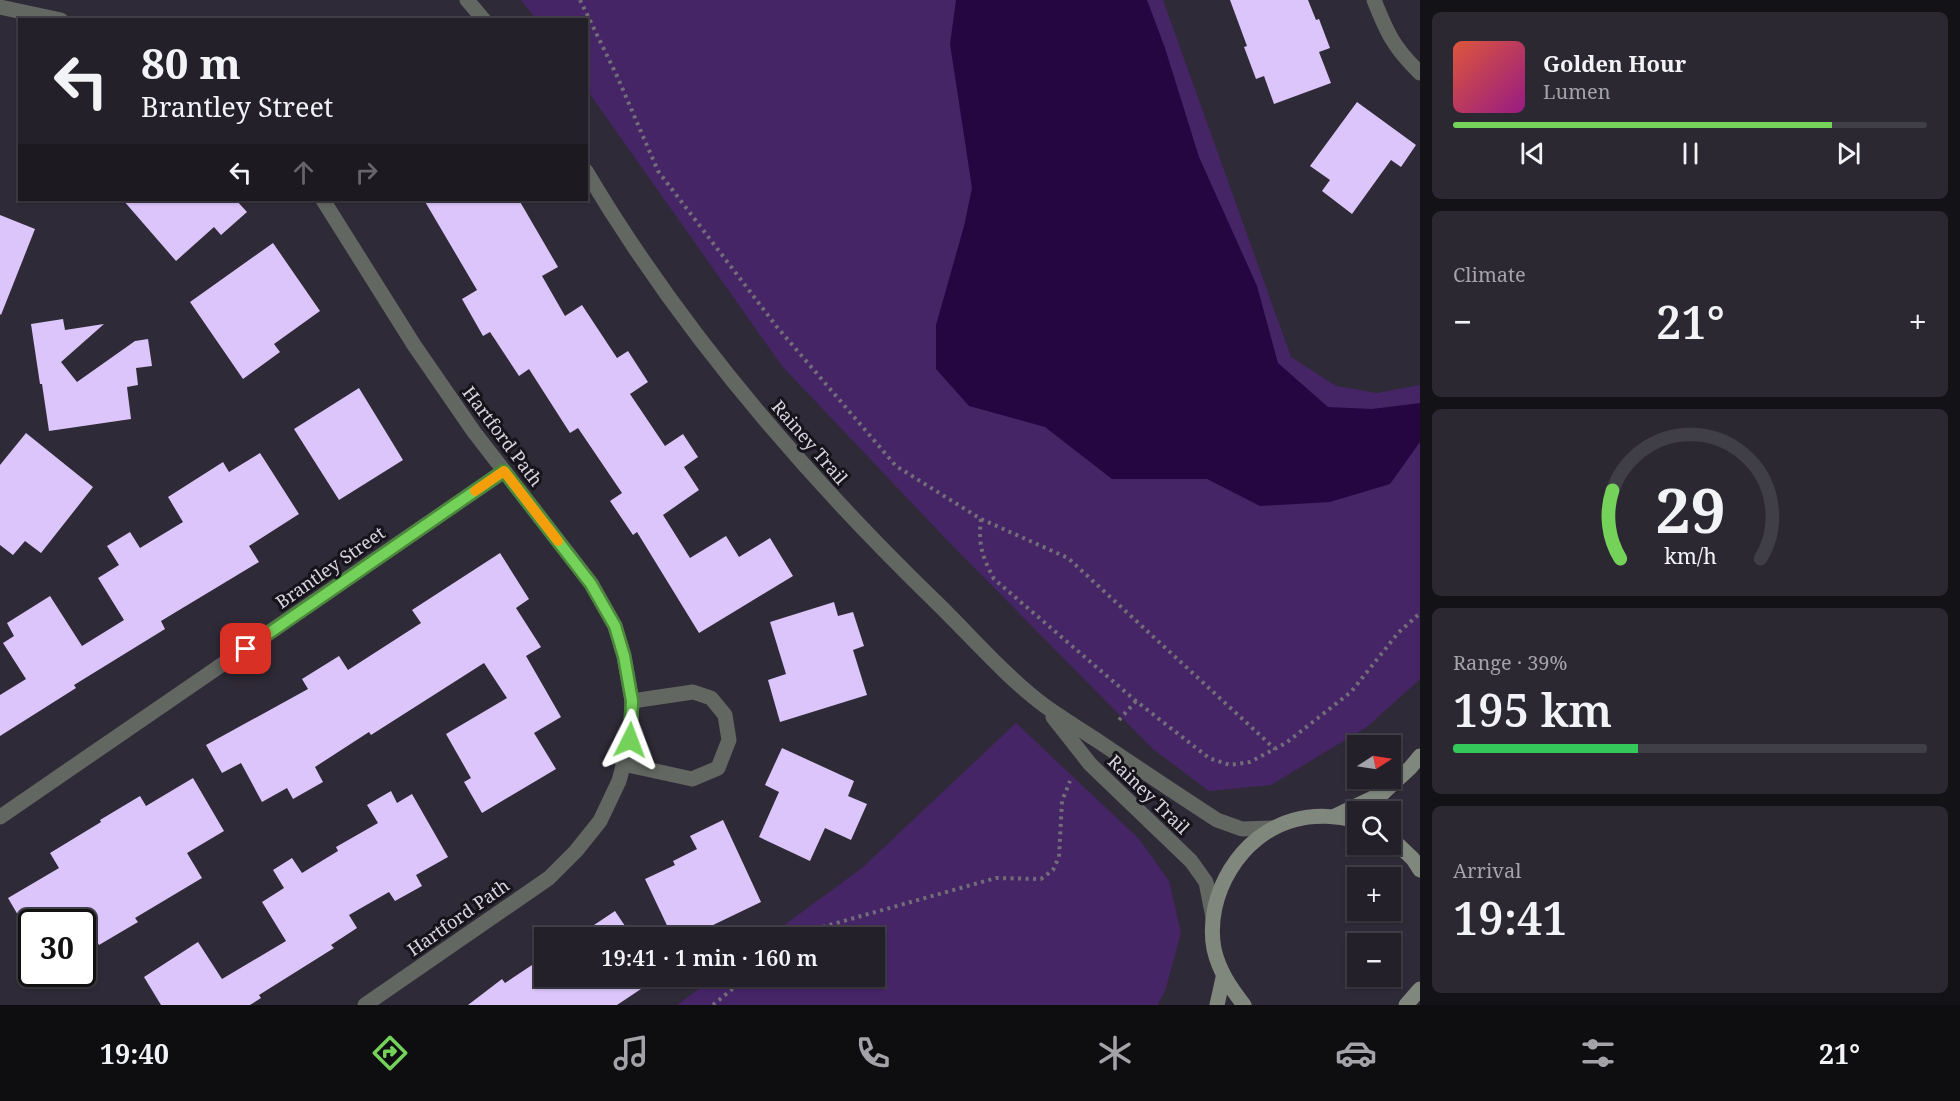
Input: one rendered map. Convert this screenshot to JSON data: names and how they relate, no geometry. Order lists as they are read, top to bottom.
{
  "streets": {
    "street": ["Hartford Path", "Rainey Trail", "Brantley Street"]
  },
  "crossings": [
    ["Hartford Path", "Brantley Street"]
  ],
  "north": "right",
  "page": {
    "turn": ["80 m", "Brantley Street"],
    "song": ["Golden Hour", "Lumen"],
    "tile": [
      "Climate",
      ["Range · 39%", "195 km"],
      ["Arrival", "19:41"]
    ],
    "heat": ["−", "21°", "+"],
    "map_buttons": ["+", "−"],
    "limit": "30",
    "trip": "19:41 · 1 min · 160 m",
    "tabs": ["19:40", "21°"],
    "gauge": ["29", "km/h"]
  }
}
